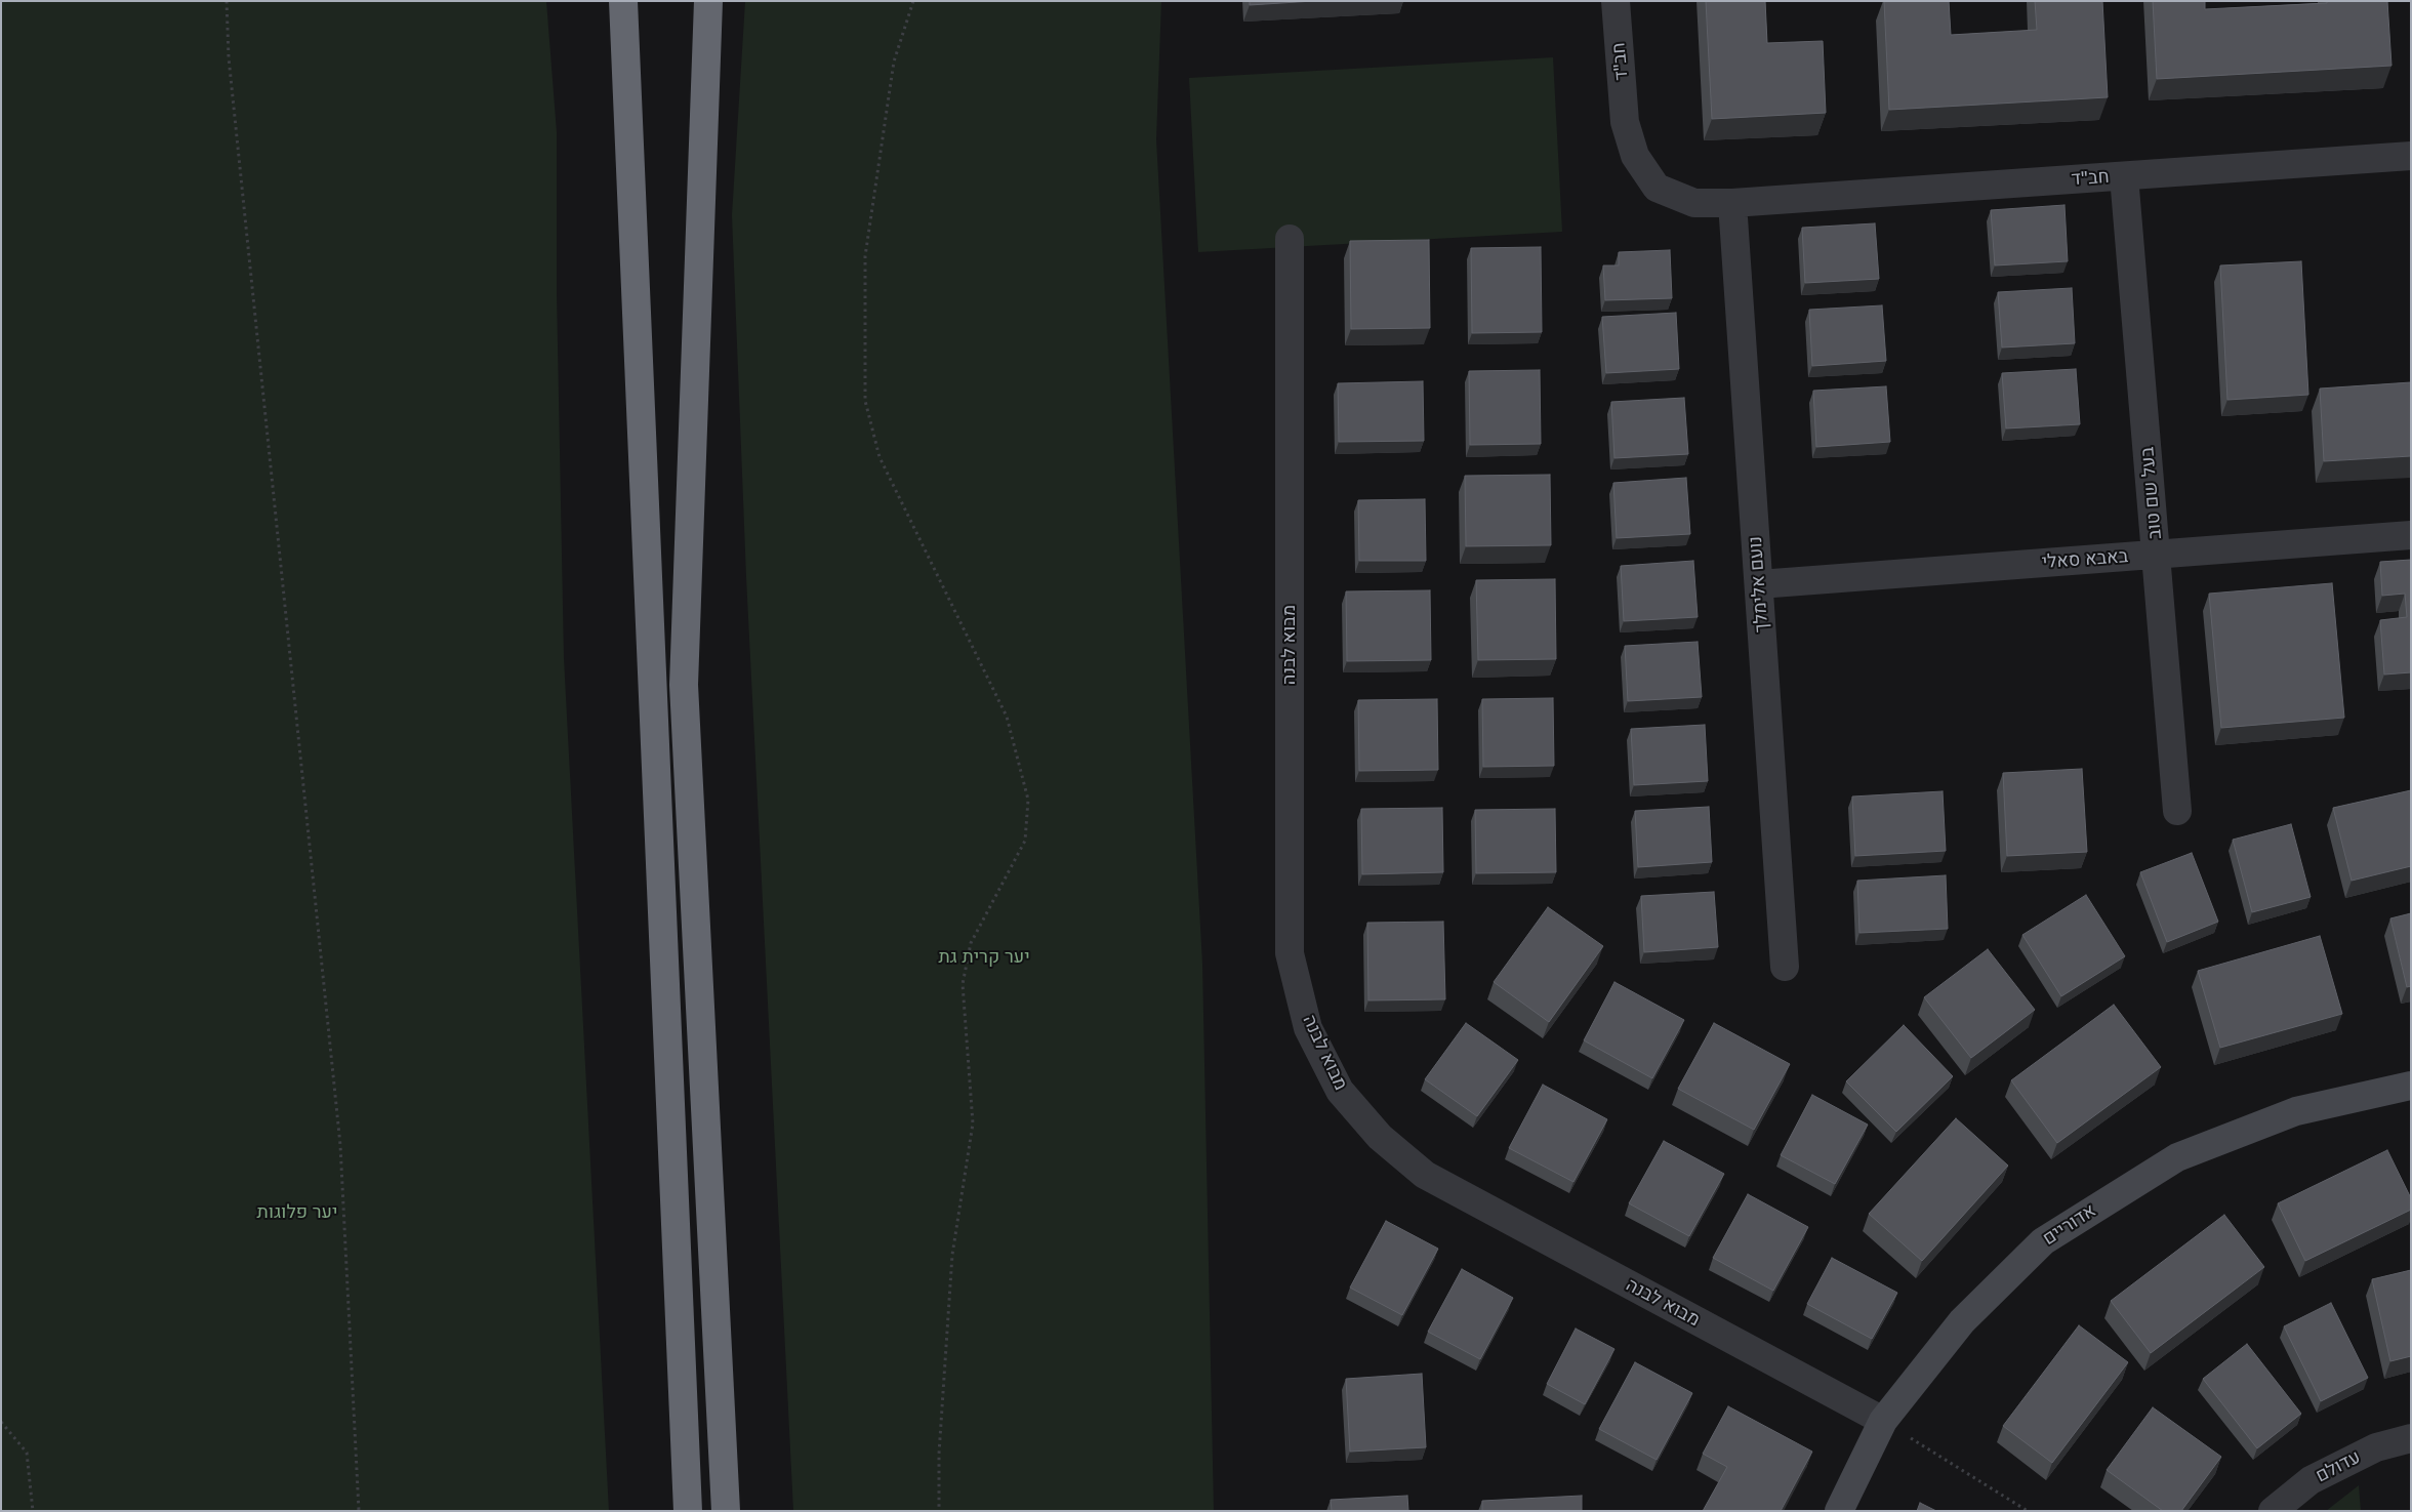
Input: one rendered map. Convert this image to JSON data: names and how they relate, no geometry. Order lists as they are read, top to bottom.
{
  "streets": {
    "street": [
      "חב\"ד",
      "בעל שם טוב",
      "באבא סאלי",
      "נועם אלימלך",
      "מבוא לבנה",
      "אדוריים",
      "עדולם"
    ]
  },
  "crossings": [
    ["חב\"ד", "בעל שם טוב"],
    ["חב\"ד", "נועם אלימלך"],
    ["בעל שם טוב", "באבא סאלי"],
    ["באבא סאלי", "נועם אלימלך"],
    ["מבוא לבנה", "אדוריים"]
  ],
  "parks": ["יער קרית גת", "יער פלוגות"]
}
